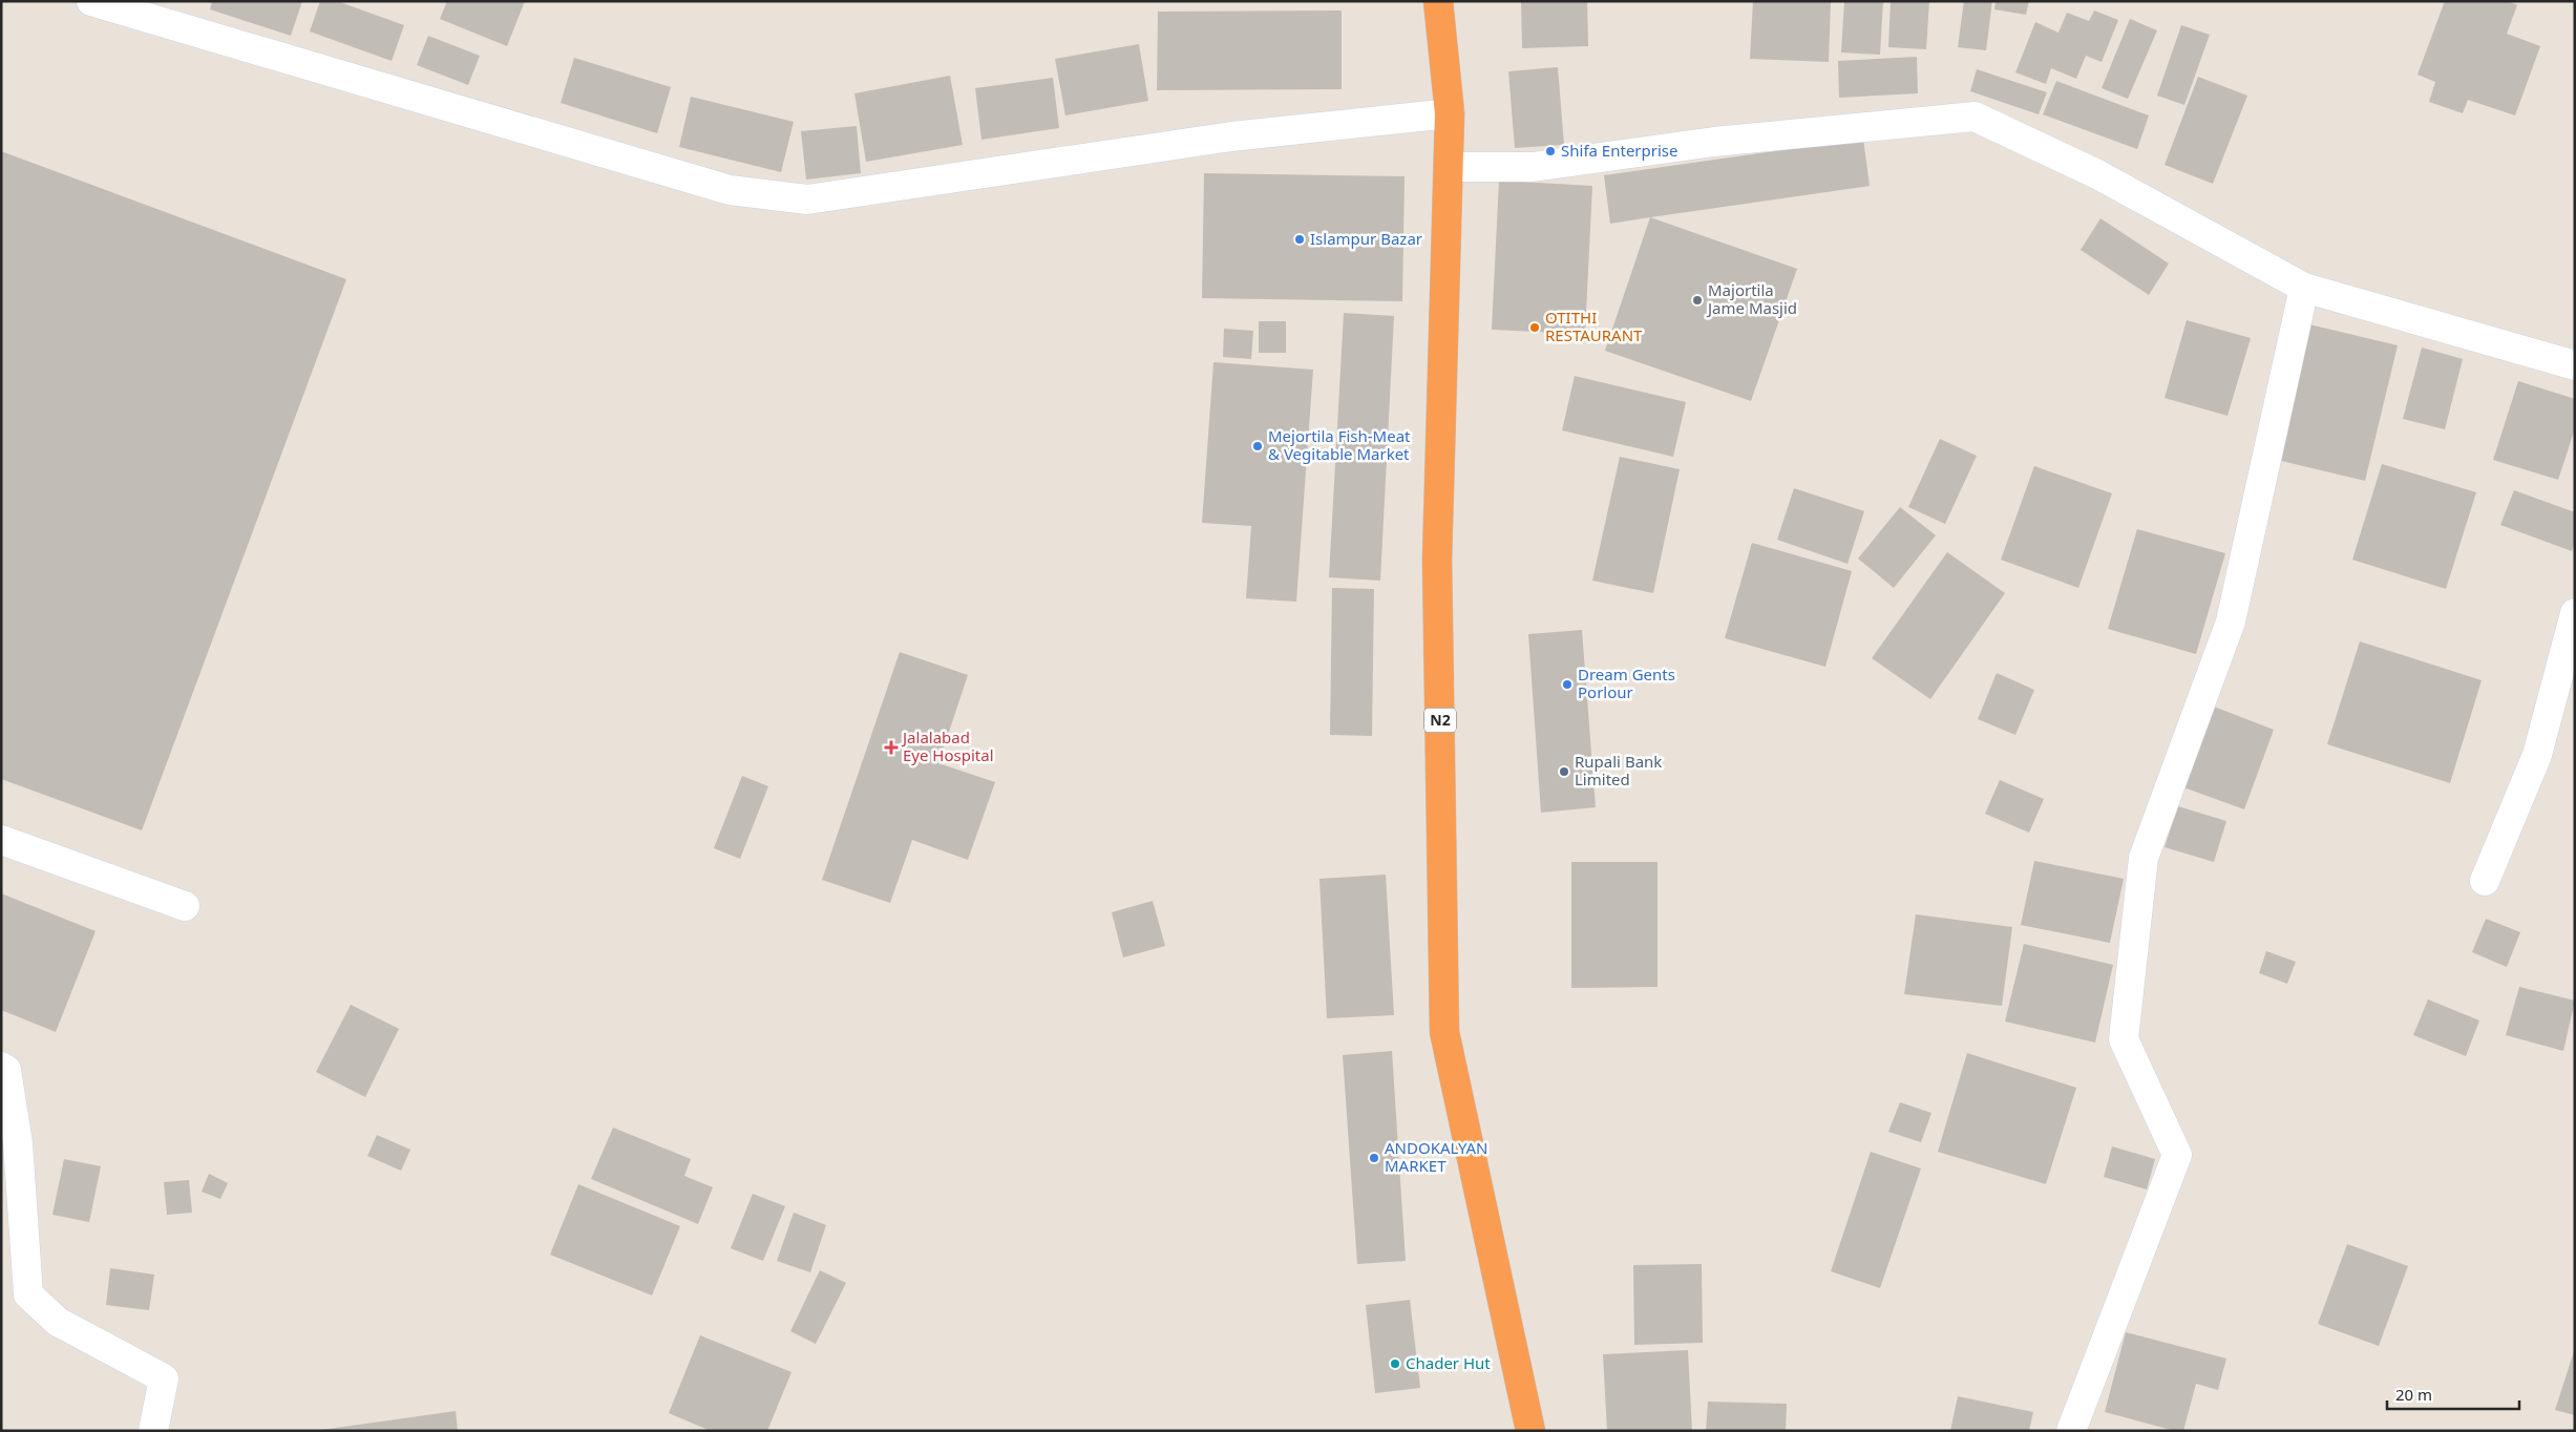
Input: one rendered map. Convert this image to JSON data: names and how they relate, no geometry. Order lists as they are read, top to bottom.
{
  "streets": {
    "highway": ["N2"]
  },
  "places": {
    "other": [
      "Shifa Enterprise",
      "Islampur Bazar",
      "Majortila Jame Masjid",
      "OTITHI RESTAURANT",
      "Mejortila Fish-Meat & Vegitable Market",
      "Dream Gents Porlour",
      "Rupali Bank Limited",
      "ANDOKALYAN MARKET",
      "Chader Hut"
    ],
    "health": ["Jalalabad Eye Hospital"]
  },
  "scale_bar": "20 m"
}
